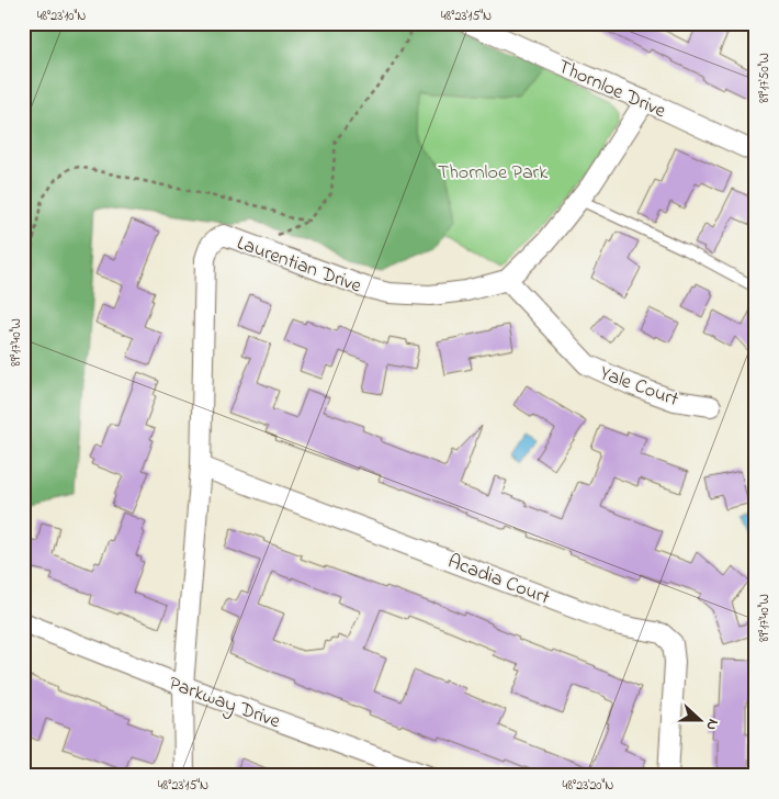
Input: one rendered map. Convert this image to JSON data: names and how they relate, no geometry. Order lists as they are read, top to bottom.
{
  "streets": {
    "street": [
      "Thornloe Drive",
      "Laurentian Drive",
      "Yale Court",
      "Acadia Court",
      "Parkway Drive"
    ]
  },
  "crossings": [
    ["Thornloe Drive", "Laurentian Drive"],
    ["Laurentian Drive", "Yale Court"],
    ["Laurentian Drive", "Acadia Court"],
    ["Laurentian Drive", "Parkway Drive"]
  ],
  "parks": ["Thornloe Park"],
  "north": "right",
  "coordinates": [
    "48°23'10\"N",
    "48°23'15\"N",
    "89°17'50\"W",
    "89°17'40\"W",
    "48°23'20\"N"
  ]
}
